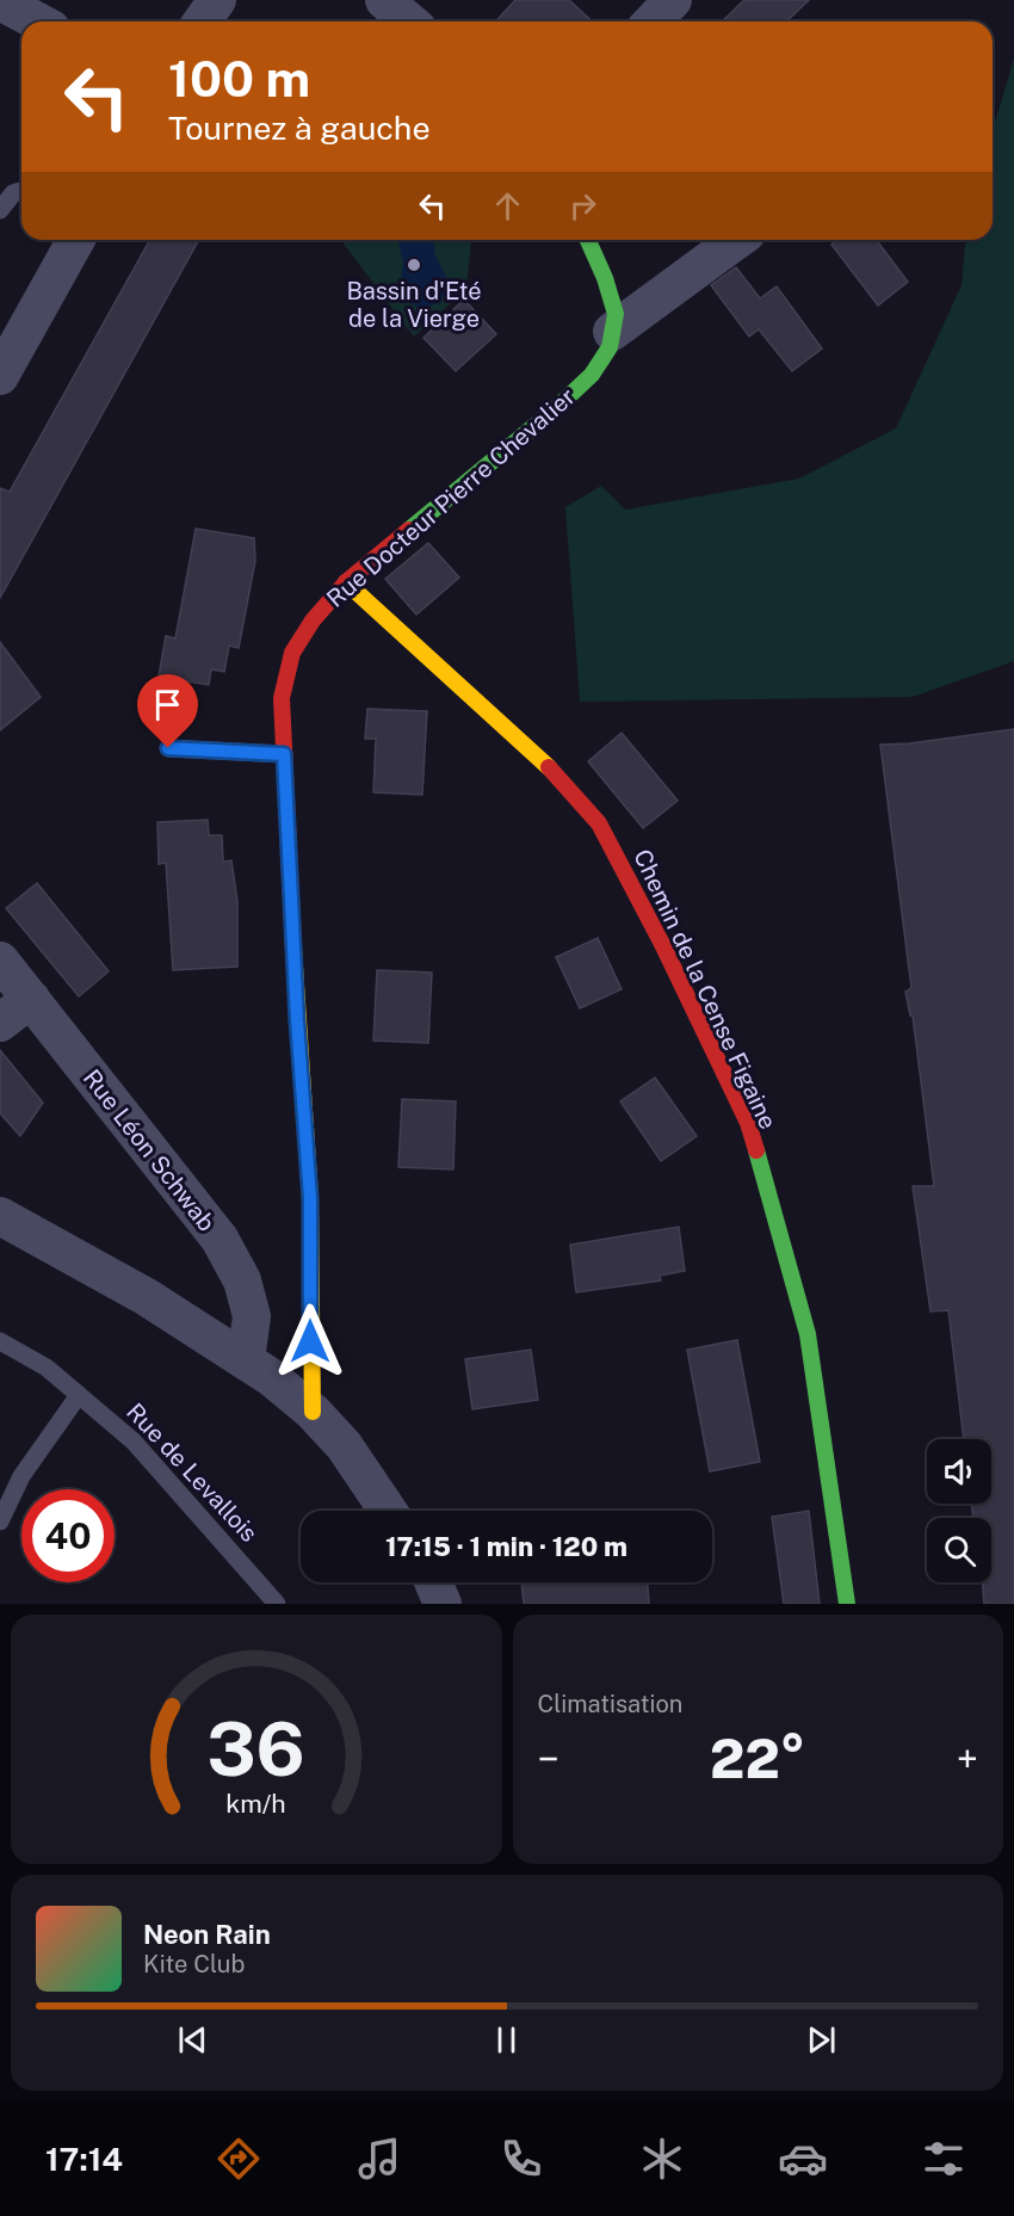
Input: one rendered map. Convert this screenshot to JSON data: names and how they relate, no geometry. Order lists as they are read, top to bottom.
{
  "streets": {
    "street": ["Rue Docteur Pierre Chevalier", "Chemin de la Cense Figaine", "Rue Léon Schwab"],
    "lane": ["Rue de Levallois"]
  },
  "crossings": [
    ["Rue Docteur Pierre Chevalier", "Chemin de la Cense Figaine"]
  ],
  "places": ["Bassin d'Eté de la Vierge"],
  "page": {
    "turn": ["100 m", "Tournez à gauche"],
    "limit": "40",
    "trip": "17:15 · 1 min · 120 m",
    "tile": "Climatisation",
    "heat": ["−", "22°", "+"],
    "song": ["Neon Rain", "Kite Club"],
    "tabs": "17:14",
    "gauge": ["36", "km/h"]
  }
}
